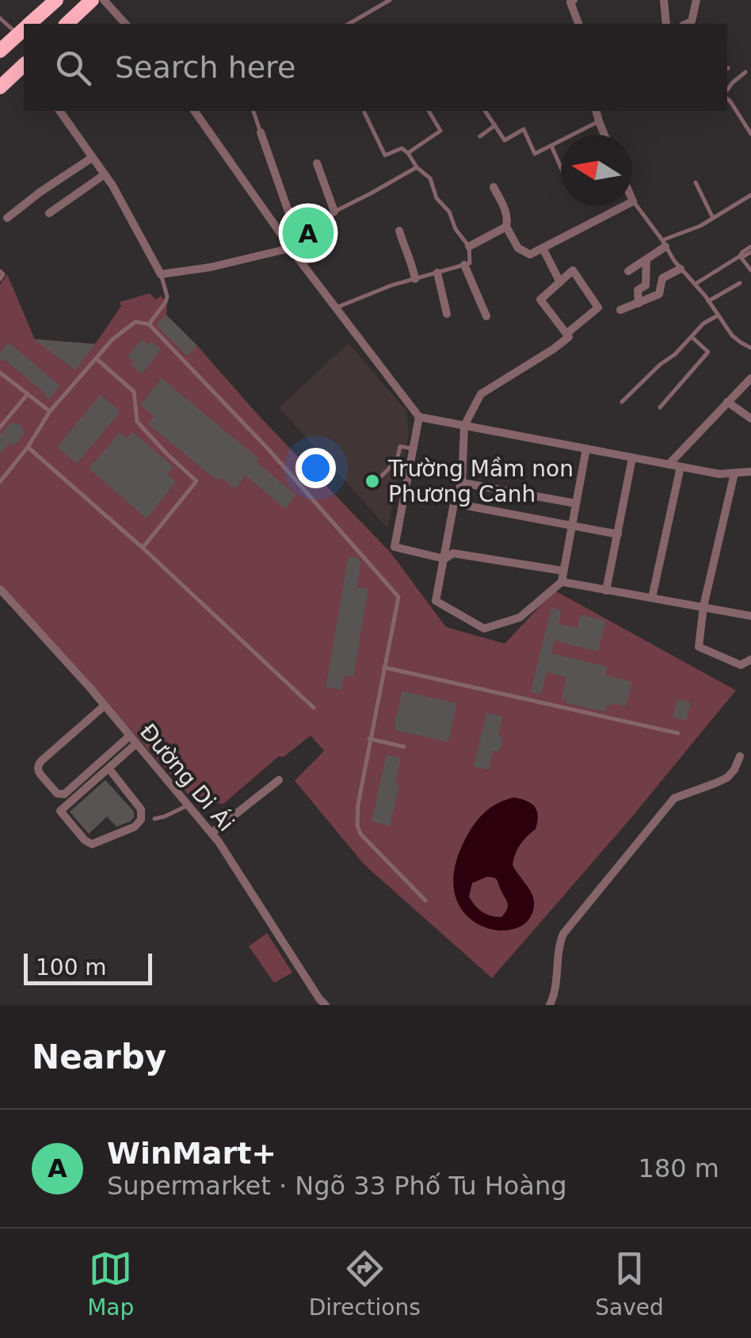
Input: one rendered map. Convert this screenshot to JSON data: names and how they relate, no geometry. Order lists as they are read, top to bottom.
{
  "streets": {
    "street": ["Đường Di Ái"]
  },
  "places": ["Trường Mầm non Phương Canh"],
  "scale_bar": "100 m",
  "north": "left",
  "page": {
    "search": "Search here",
    "pins": "A",
    "scale": "100 m",
    "heading": "Nearby",
    "list": [
      {
        "mark": "A",
        "name": "WinMart+",
        "note": "Supermarket · Ngõ 33 Phố Tu Hoàng",
        "value": "180 m"
      }
    ],
    "nav": ["Map", "Directions", "Saved"]
  }
}
